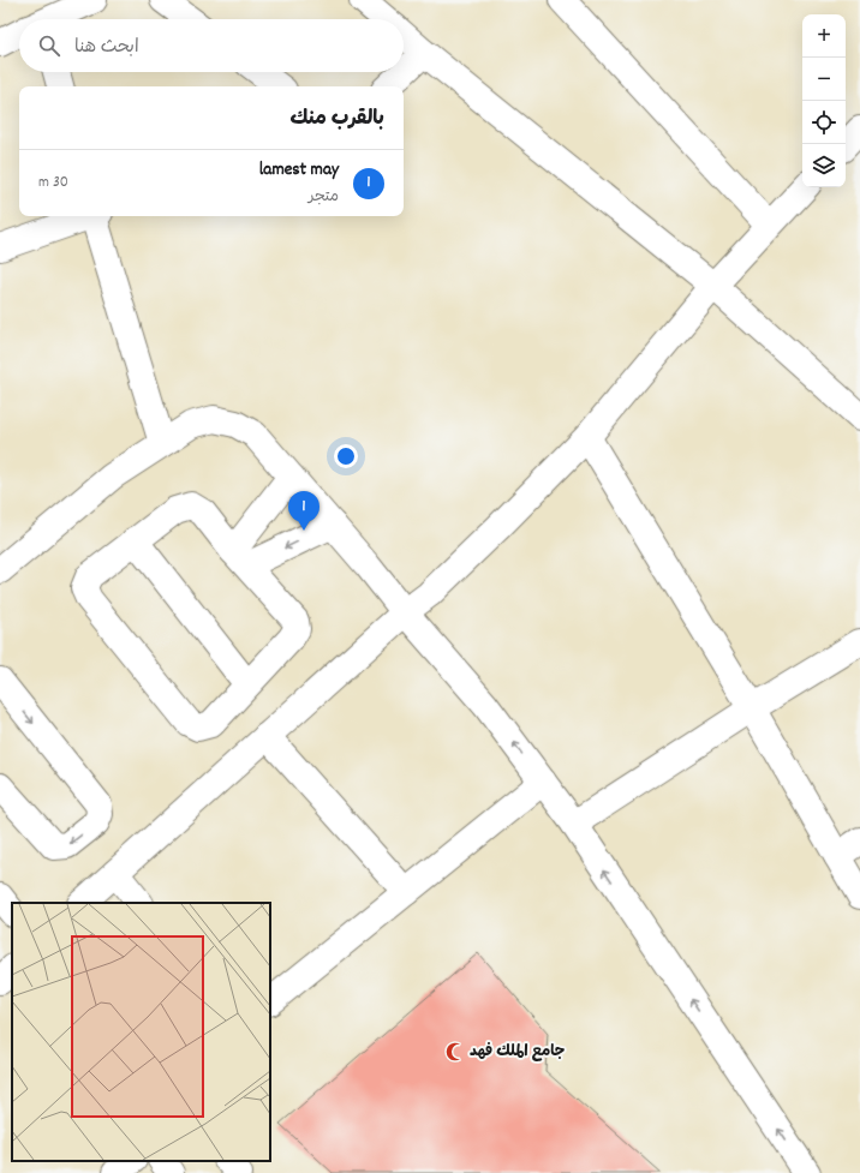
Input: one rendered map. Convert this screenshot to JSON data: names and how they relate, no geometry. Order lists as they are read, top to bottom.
{
  "places": {
    "mosque": ["جامع الملك فهد"]
  },
  "page": {
    "map_buttons": ["+", "−"],
    "search": "ابحث هنا",
    "heading": "بالقرب منك",
    "list": [
      {
        "mark": "1",
        "name": "lamest may",
        "note": "متجر",
        "value": "30 m"
      }
    ],
    "pins": "1"
  }
}
